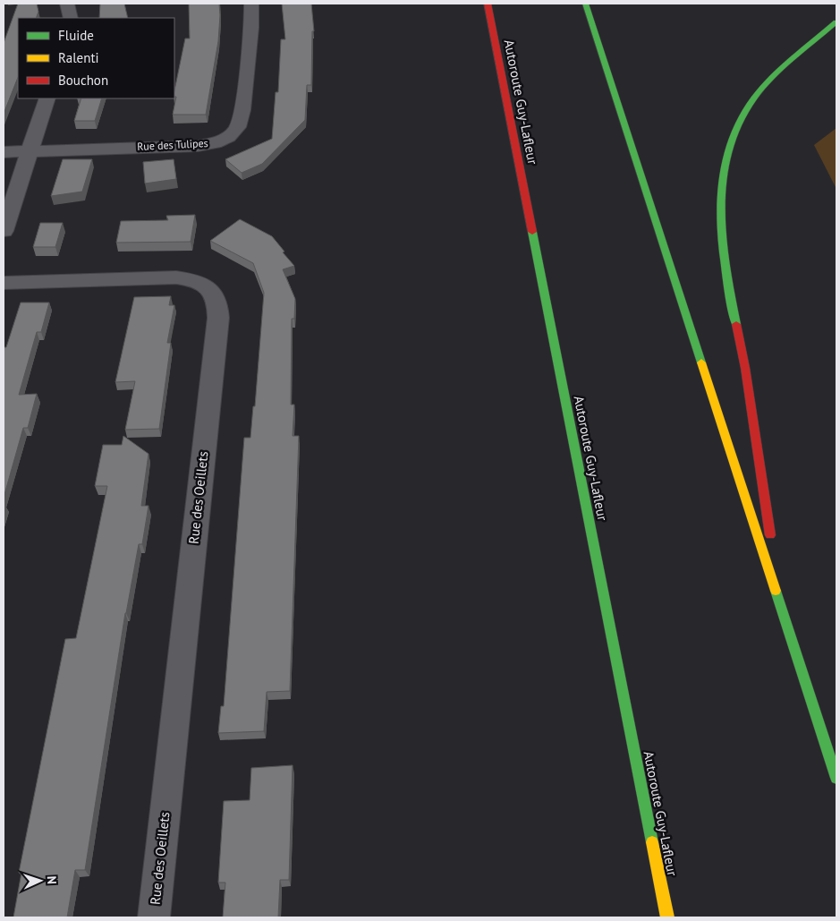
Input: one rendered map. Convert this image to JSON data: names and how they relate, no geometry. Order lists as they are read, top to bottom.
{
  "streets": {
    "highway": ["Autoroute Guy-Lafleur"],
    "street": ["Rue des Tulipes", "Rue des Oeillets"]
  },
  "legend": ["Fluide", "Ralenti", "Bouchon"],
  "north": "right"
}
